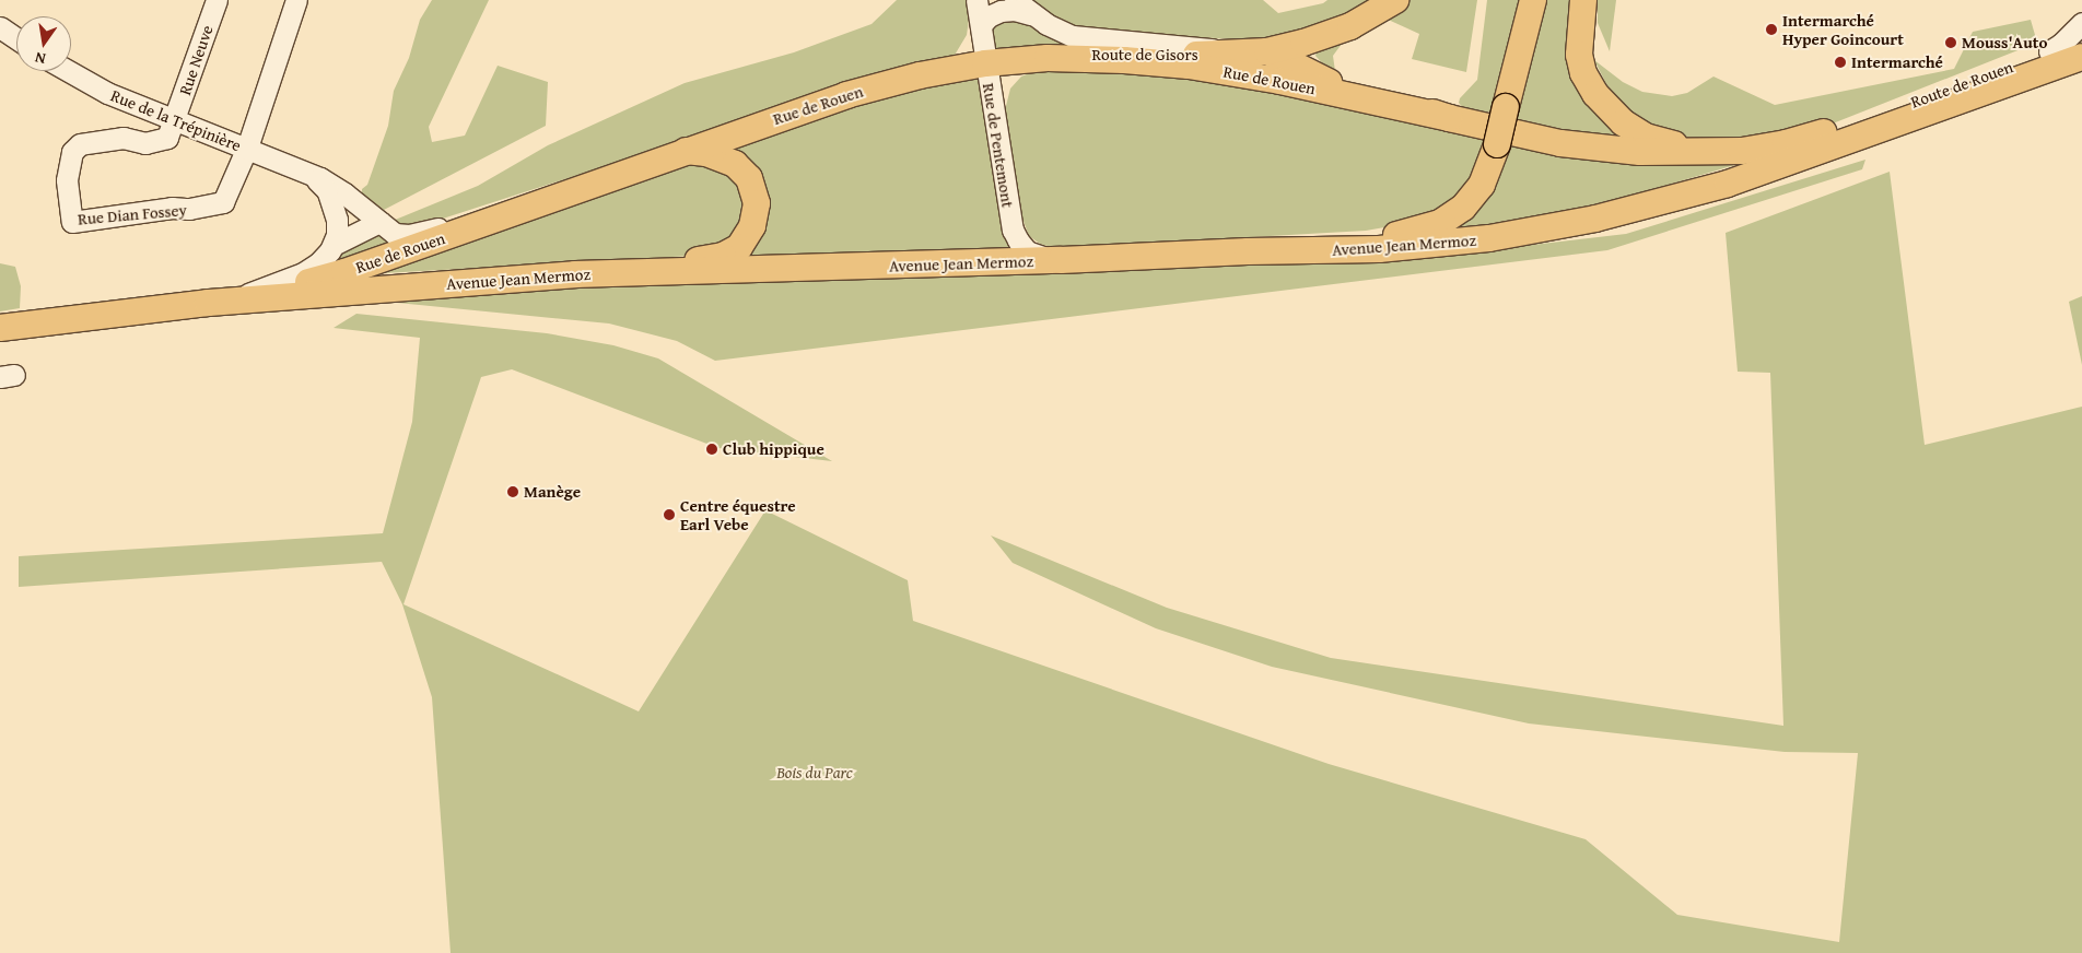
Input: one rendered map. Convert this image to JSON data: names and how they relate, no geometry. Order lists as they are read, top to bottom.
{
  "streets": {
    "main road": [
      "Route de Gisors",
      "Rue de Rouen",
      "Route de Rouen",
      "Avenue Jean Mermoz"
    ],
    "street": [
      "Rue Neuve",
      "Rue de la Trépinière",
      "Rue de Pentemont",
      "Rue Dian Fossey"
    ]
  },
  "crossings": [
    ["Route de Gisors", "Rue de Rouen"],
    ["Rue Neuve", "Rue de la Trépinière"],
    ["Rue Neuve", "Rue Dian Fossey"],
    ["Rue de Rouen", "Rue de la Trépinière"],
    ["Rue de Rouen", "Rue de Pentemont"],
    ["Rue de Rouen", "Avenue Jean Mermoz"],
    ["Route de Rouen", "Avenue Jean Mermoz"],
    ["Rue de la Trépinière", "Rue Dian Fossey"],
    ["Rue de Pentemont", "Avenue Jean Mermoz"]
  ],
  "parks": ["Bois du Parc"],
  "places": [
    "Intermarché Hyper Goincourt",
    "Mouss'Auto",
    "Intermarché",
    "Club hippique",
    "Manège",
    "Centre équestre Earl Vebe"
  ],
  "north": "bottom"
}
